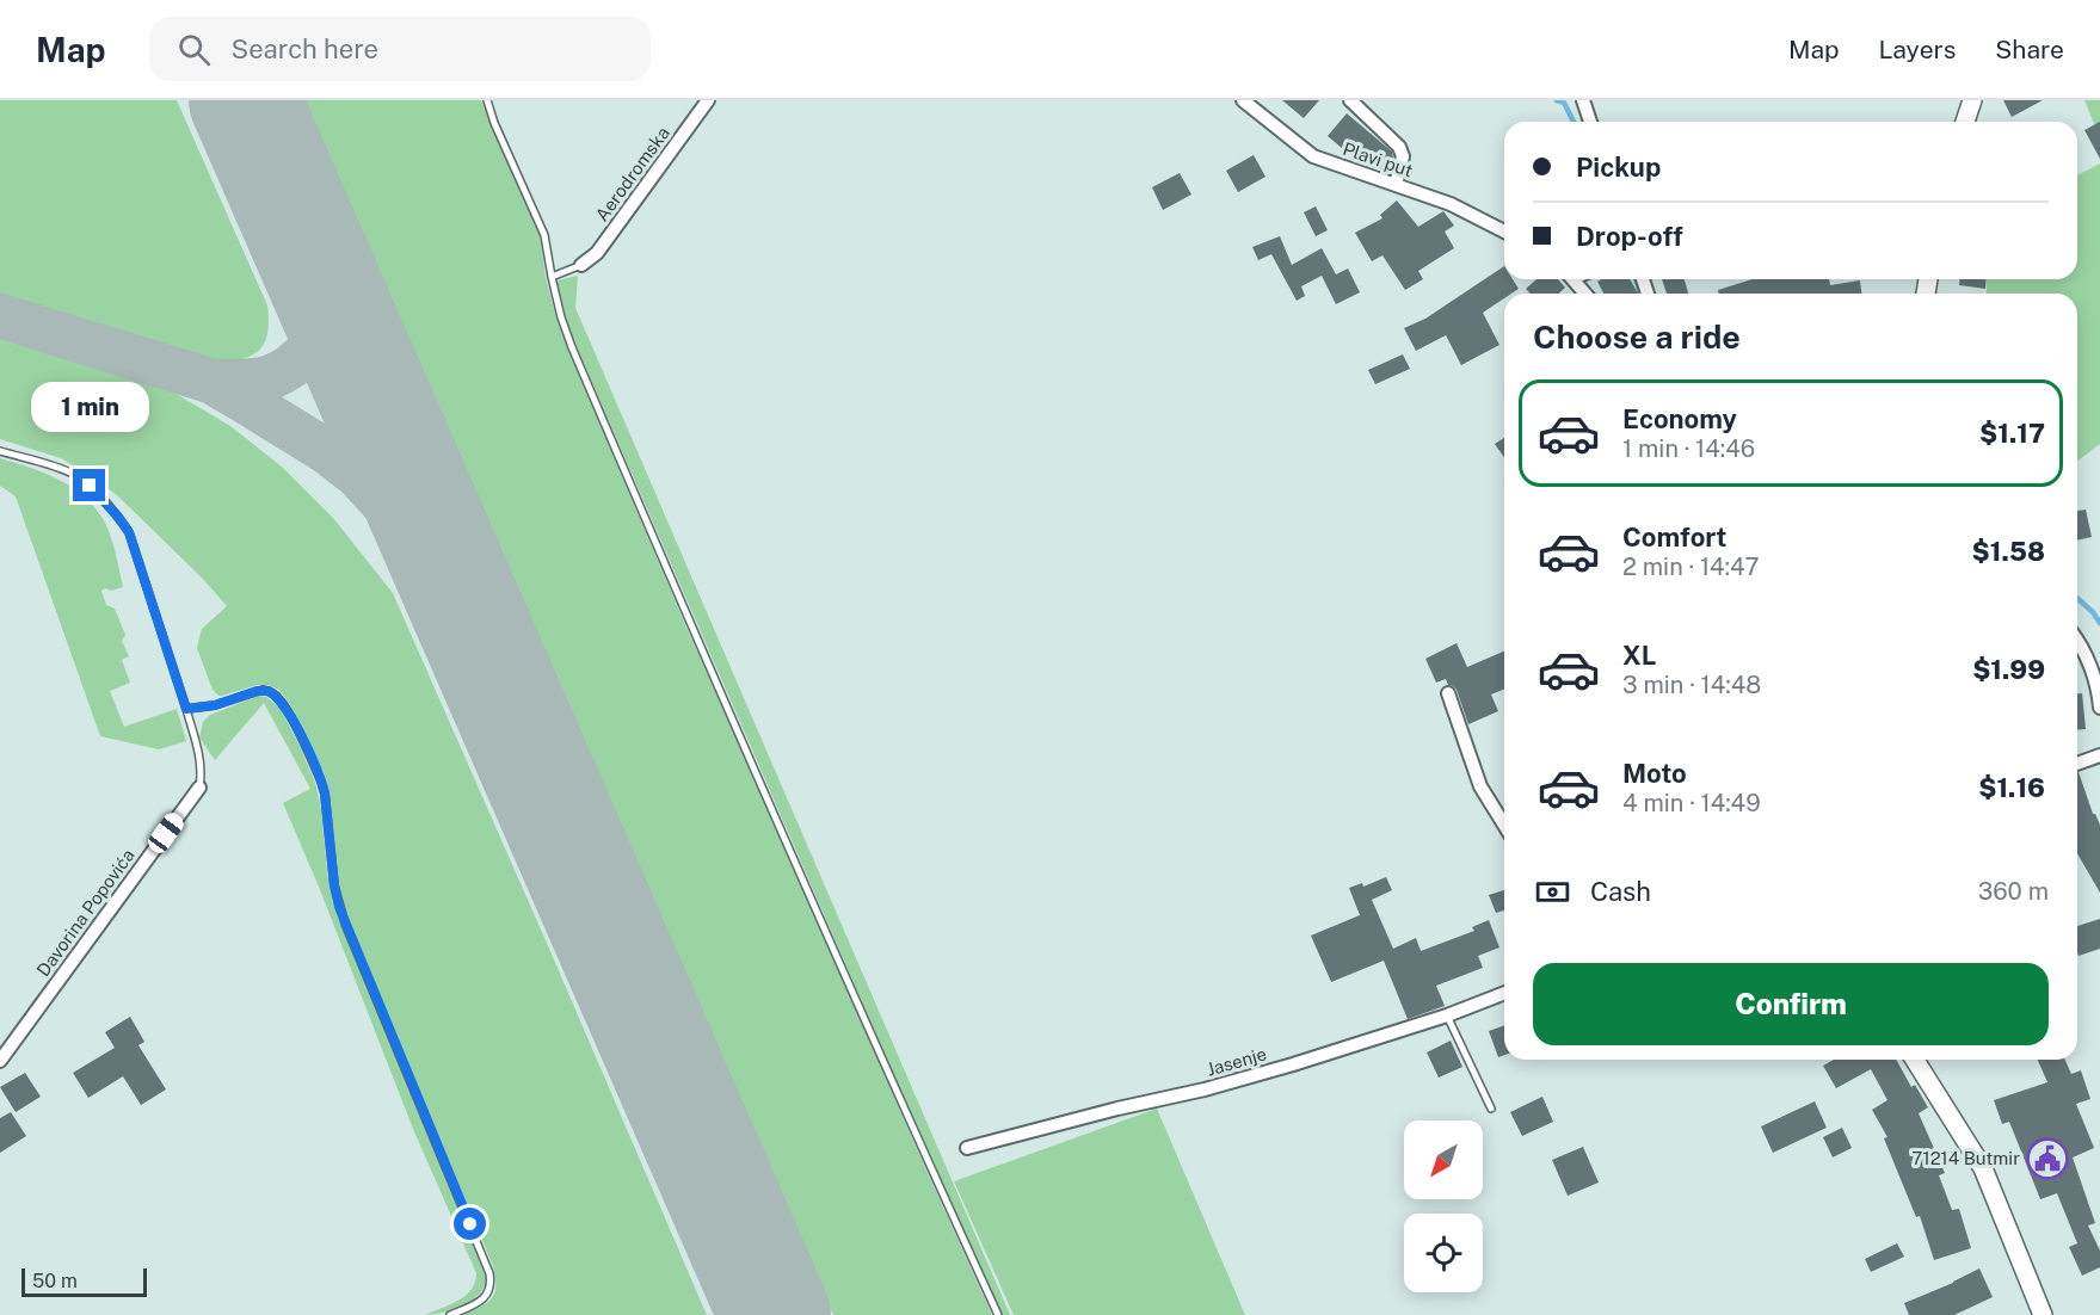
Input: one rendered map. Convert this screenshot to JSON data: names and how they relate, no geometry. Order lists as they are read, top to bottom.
{
  "streets": {
    "street": [
      "Plavi put",
      "Aerodromska",
      "Davorina Popovića",
      "Jasenje"
    ]
  },
  "places": {
    "public building": ["71214 Butmir"]
  },
  "scale_bar": "50 m",
  "north": "bottom left",
  "page": {
    "header": "Map",
    "search": "Search here",
    "nav": ["Map", "Layers", "Share"],
    "banner": ["Pickup", "Drop-off"],
    "heading": "Choose a ride",
    "list": [
      {
        "name": "Economy",
        "note": "1 min · 14:46",
        "value": "$1.17"
      },
      {
        "name": "Comfort",
        "note": "2 min · 14:47",
        "value": "$1.58"
      },
      {
        "name": "XL",
        "note": "3 min · 14:48",
        "value": "$1.99"
      },
      {
        "name": "Moto",
        "note": "4 min · 14:49",
        "value": "$1.16"
      }
    ],
    "bubble": "1 min",
    "pay": ["Cash", "360 m"],
    "buttons": "Confirm",
    "scale": "50 m"
  }
}
